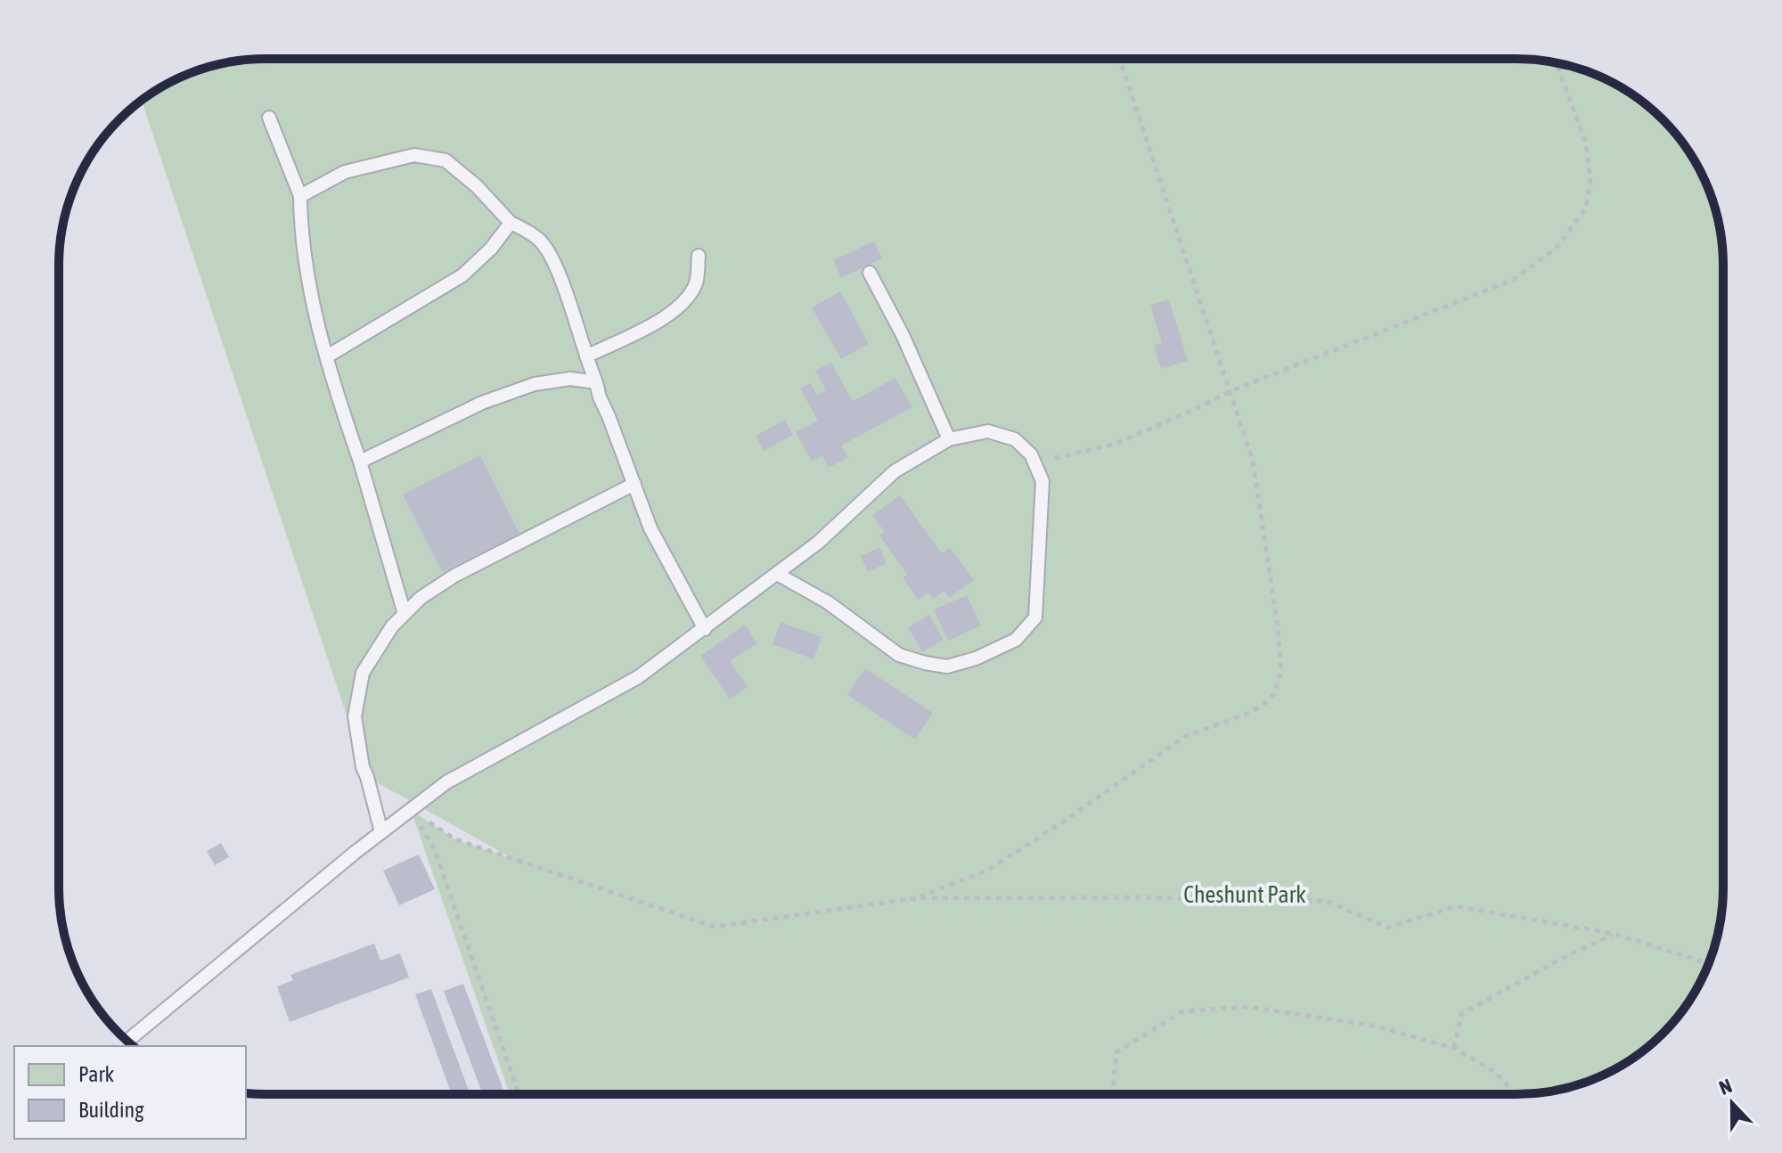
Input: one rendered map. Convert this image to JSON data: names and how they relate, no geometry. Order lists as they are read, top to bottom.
{
  "parks": ["Cheshunt Park"],
  "legend": ["Park", "Building"],
  "north": "top"
}
